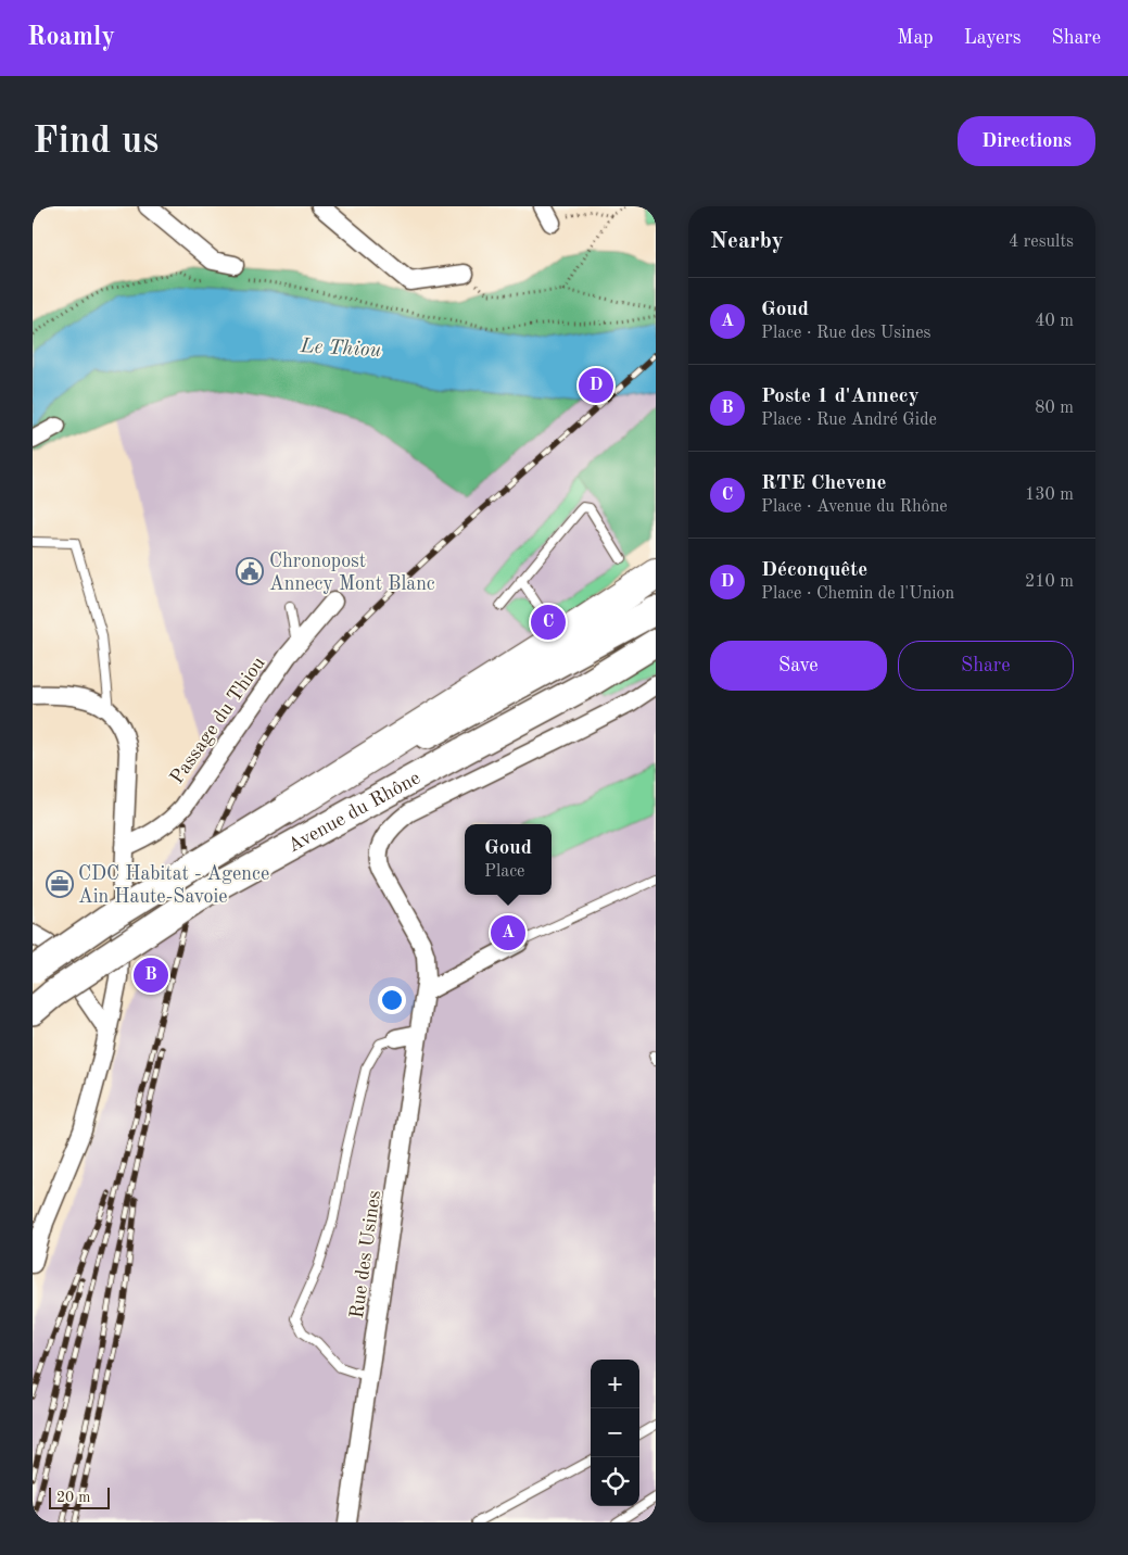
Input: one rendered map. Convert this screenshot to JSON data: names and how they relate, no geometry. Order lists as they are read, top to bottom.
{
  "streets": {
    "main road": ["Avenue du Rhône"],
    "street": ["Passage du Thiou", "Rue des Usines"]
  },
  "water": ["Le Thiou"],
  "places": {
    "public building": ["Chronopost Annecy Mont Blanc"],
    "office": ["CDC Habitat - Agence Ain Haute-Savoie"]
  },
  "scale_bar": "20 m",
  "page": {
    "header": "Roamly",
    "nav": ["Map", "Layers", "Share"],
    "buttons": [
      "Directions",
      ["Save", "Share"]
    ],
    "title": "Find us",
    "heading": ["Nearby", "4 results"],
    "list": [
      {
        "mark": "A",
        "name": "Goud",
        "note": "Place · Rue des Usines",
        "value": "40 m"
      },
      {
        "mark": "B",
        "name": "Poste 1 d'Annecy",
        "note": "Place · Rue André Gide",
        "value": "80 m"
      },
      {
        "mark": "C",
        "name": "RTE Chevene",
        "note": "Place · Avenue du Rhône",
        "value": "130 m"
      },
      {
        "mark": "D",
        "name": "Déconquête",
        "note": "Place · Chemin de l'Union",
        "value": "210 m"
      }
    ],
    "pins": [
      "D",
      "C",
      "A",
      "B"
    ],
    "popup": ["Goud", "Place"],
    "map_buttons": ["+", "−"],
    "scale": "20 m"
  }
}
